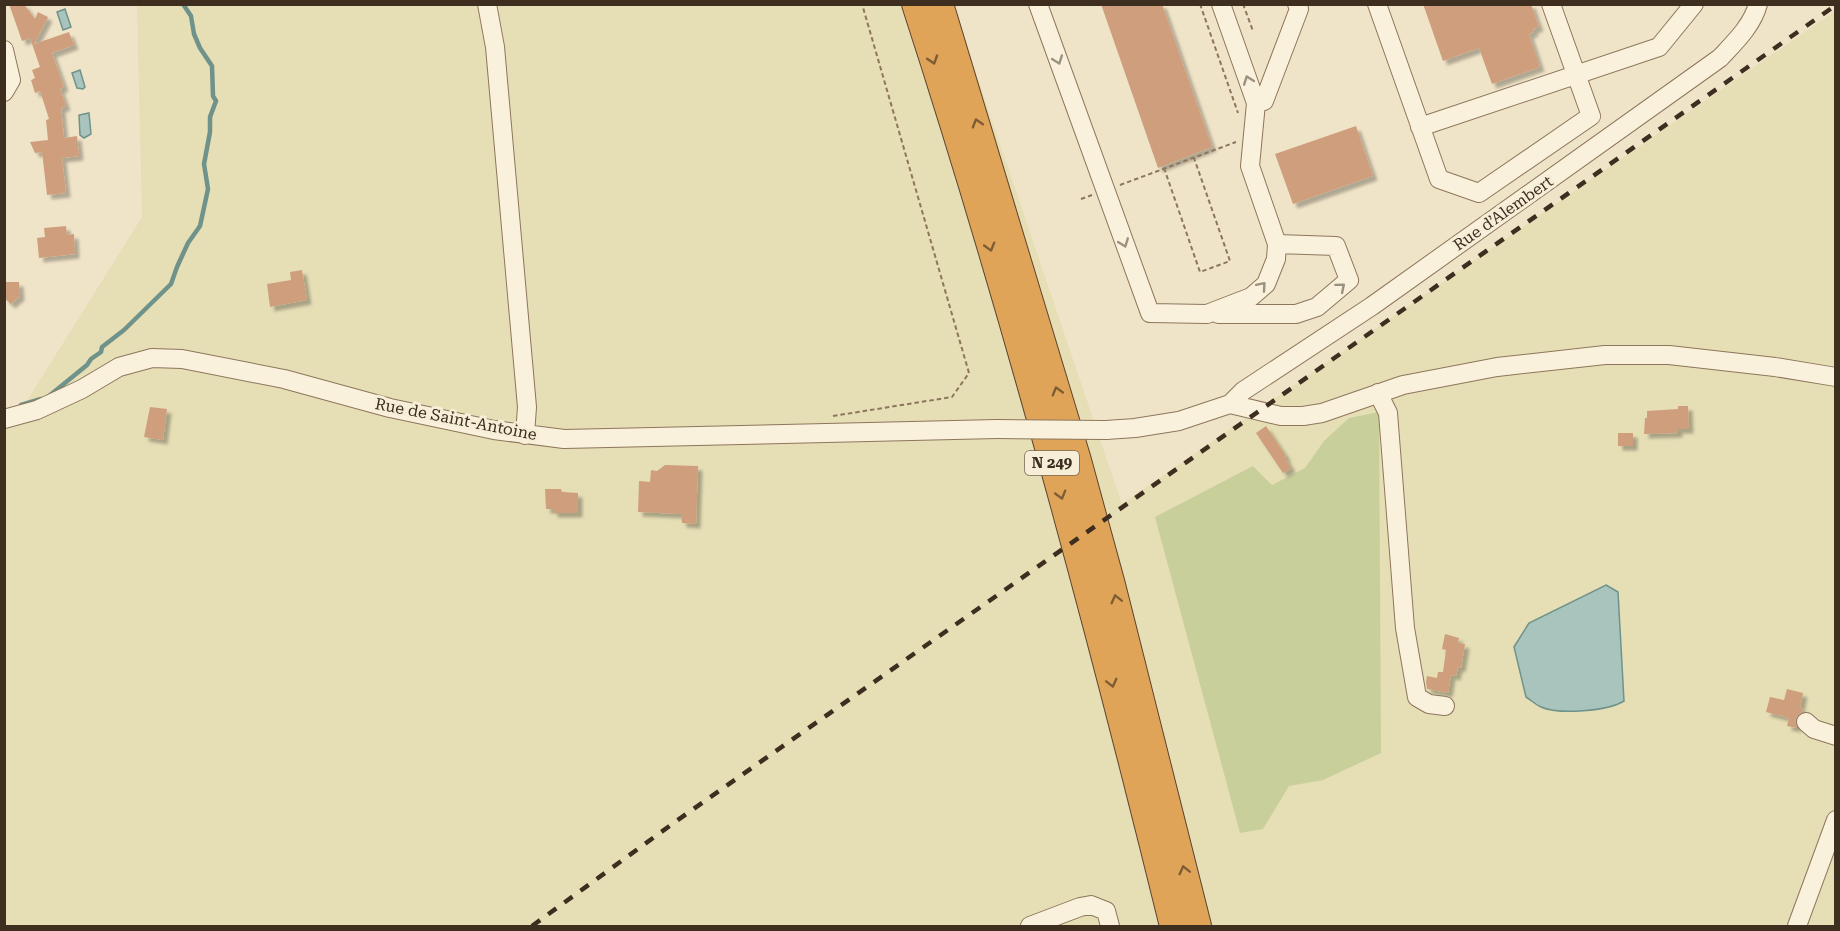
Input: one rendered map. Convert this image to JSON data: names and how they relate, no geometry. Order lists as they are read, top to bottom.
{
  "streets": {
    "highway": ["N 249"],
    "street": ["Rue d’Alembert", "Rue de Saint-Antoine"]
  },
  "crossings": [
    ["Rue d’Alembert", "Rue de Saint-Antoine"]
  ]
}
